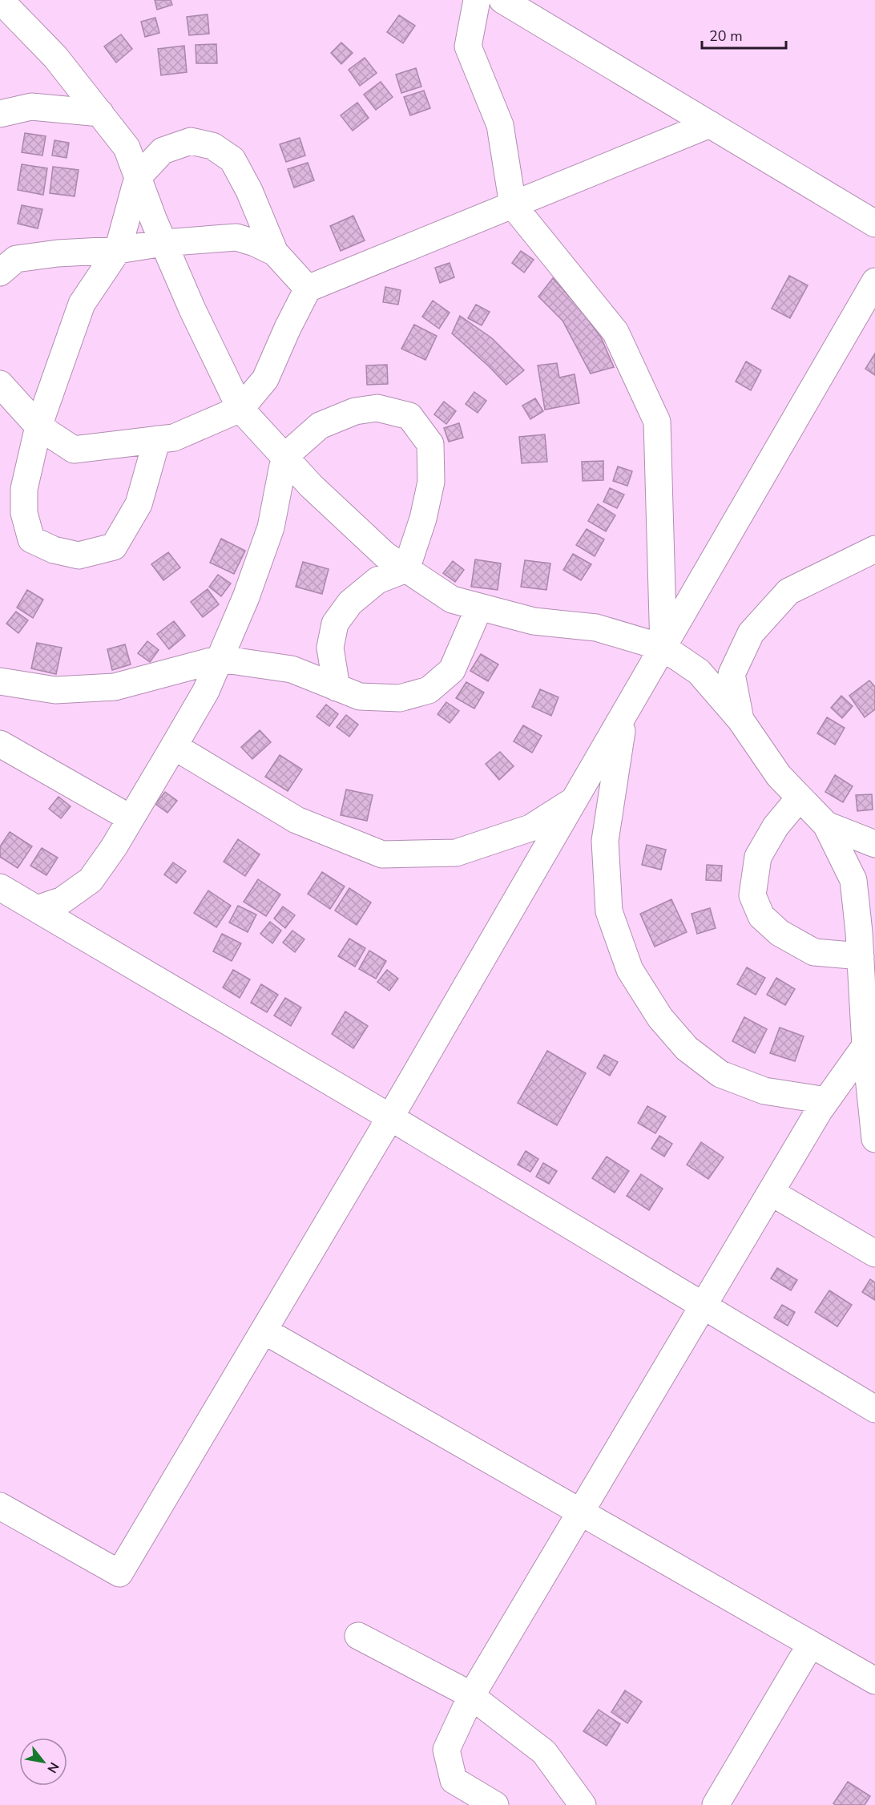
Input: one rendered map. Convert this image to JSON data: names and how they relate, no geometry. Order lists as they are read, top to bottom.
{
  "scale_bar": "20 m",
  "north": "bottom right"
}
